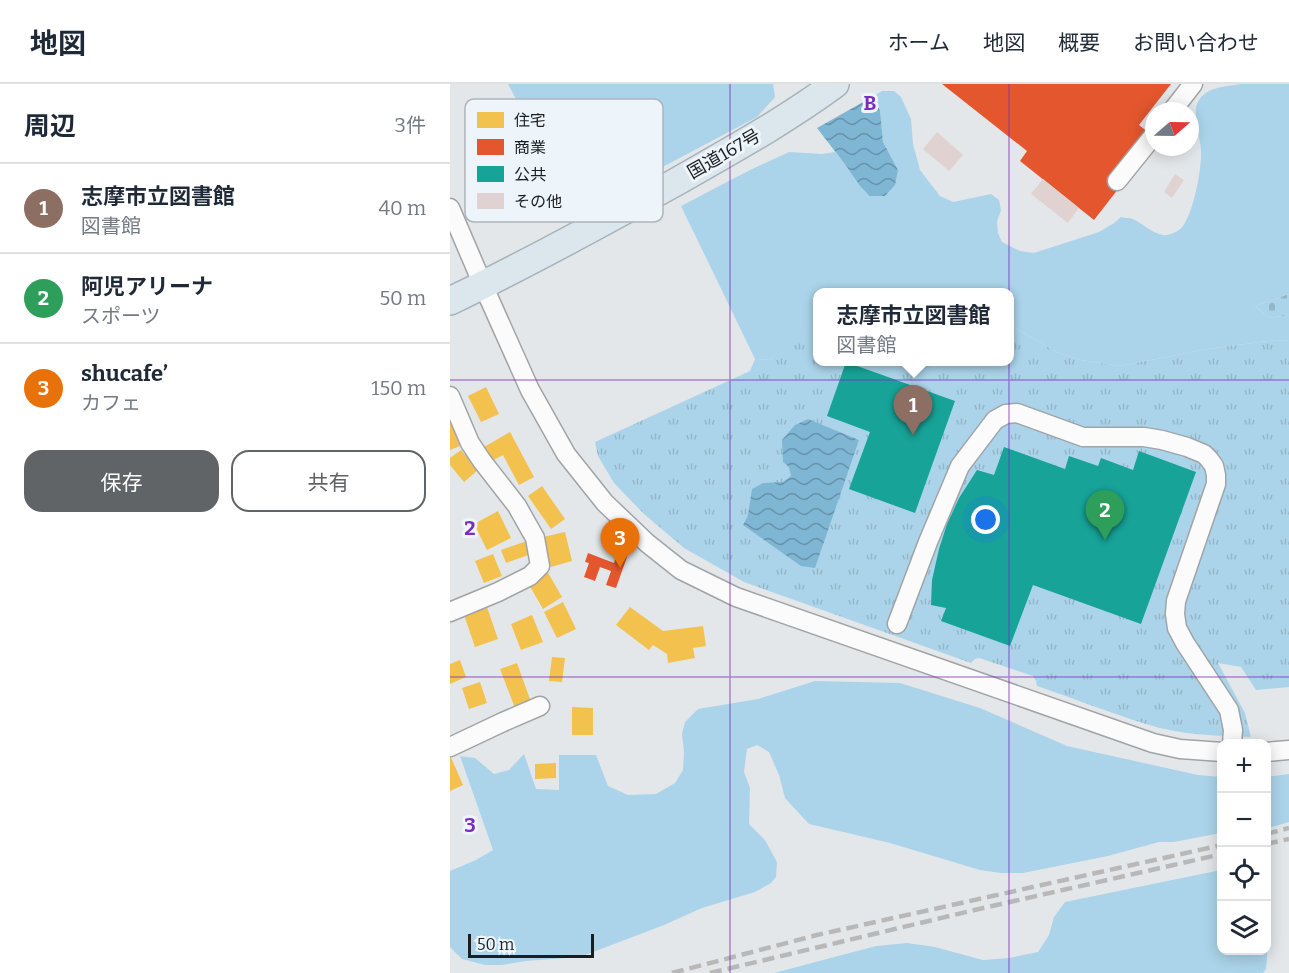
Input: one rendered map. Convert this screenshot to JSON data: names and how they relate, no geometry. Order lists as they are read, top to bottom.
{
  "streets": {
    "highway": ["国道167号"]
  },
  "legend": [
    "住宅",
    "商業",
    "公共",
    "その他"
  ],
  "scale_bar": "50 m",
  "north": "right",
  "page": {
    "header": "地図",
    "nav": [
      "ホーム",
      "地図",
      "概要",
      "お問い合わせ"
    ],
    "heading": ["周辺", "3件"],
    "list": [
      {
        "mark": "1",
        "name": "志摩市立図書館",
        "note": "図書館",
        "value": "40 m"
      },
      {
        "mark": "2",
        "name": "阿児アリーナ",
        "note": "スポーツ",
        "value": "50 m"
      },
      {
        "mark": "3",
        "name": "shucafe’",
        "note": "カフェ",
        "value": "150 m"
      }
    ],
    "popup": ["志摩市立図書館", "図書館"],
    "pins": ["1", "2", "3"],
    "buttons": ["保存", "共有"],
    "map_buttons": ["+", "−"],
    "scale": "50 m"
  },
  "grid": {
    "columns": ["B"],
    "rows": ["2", "3"]
  }
}
